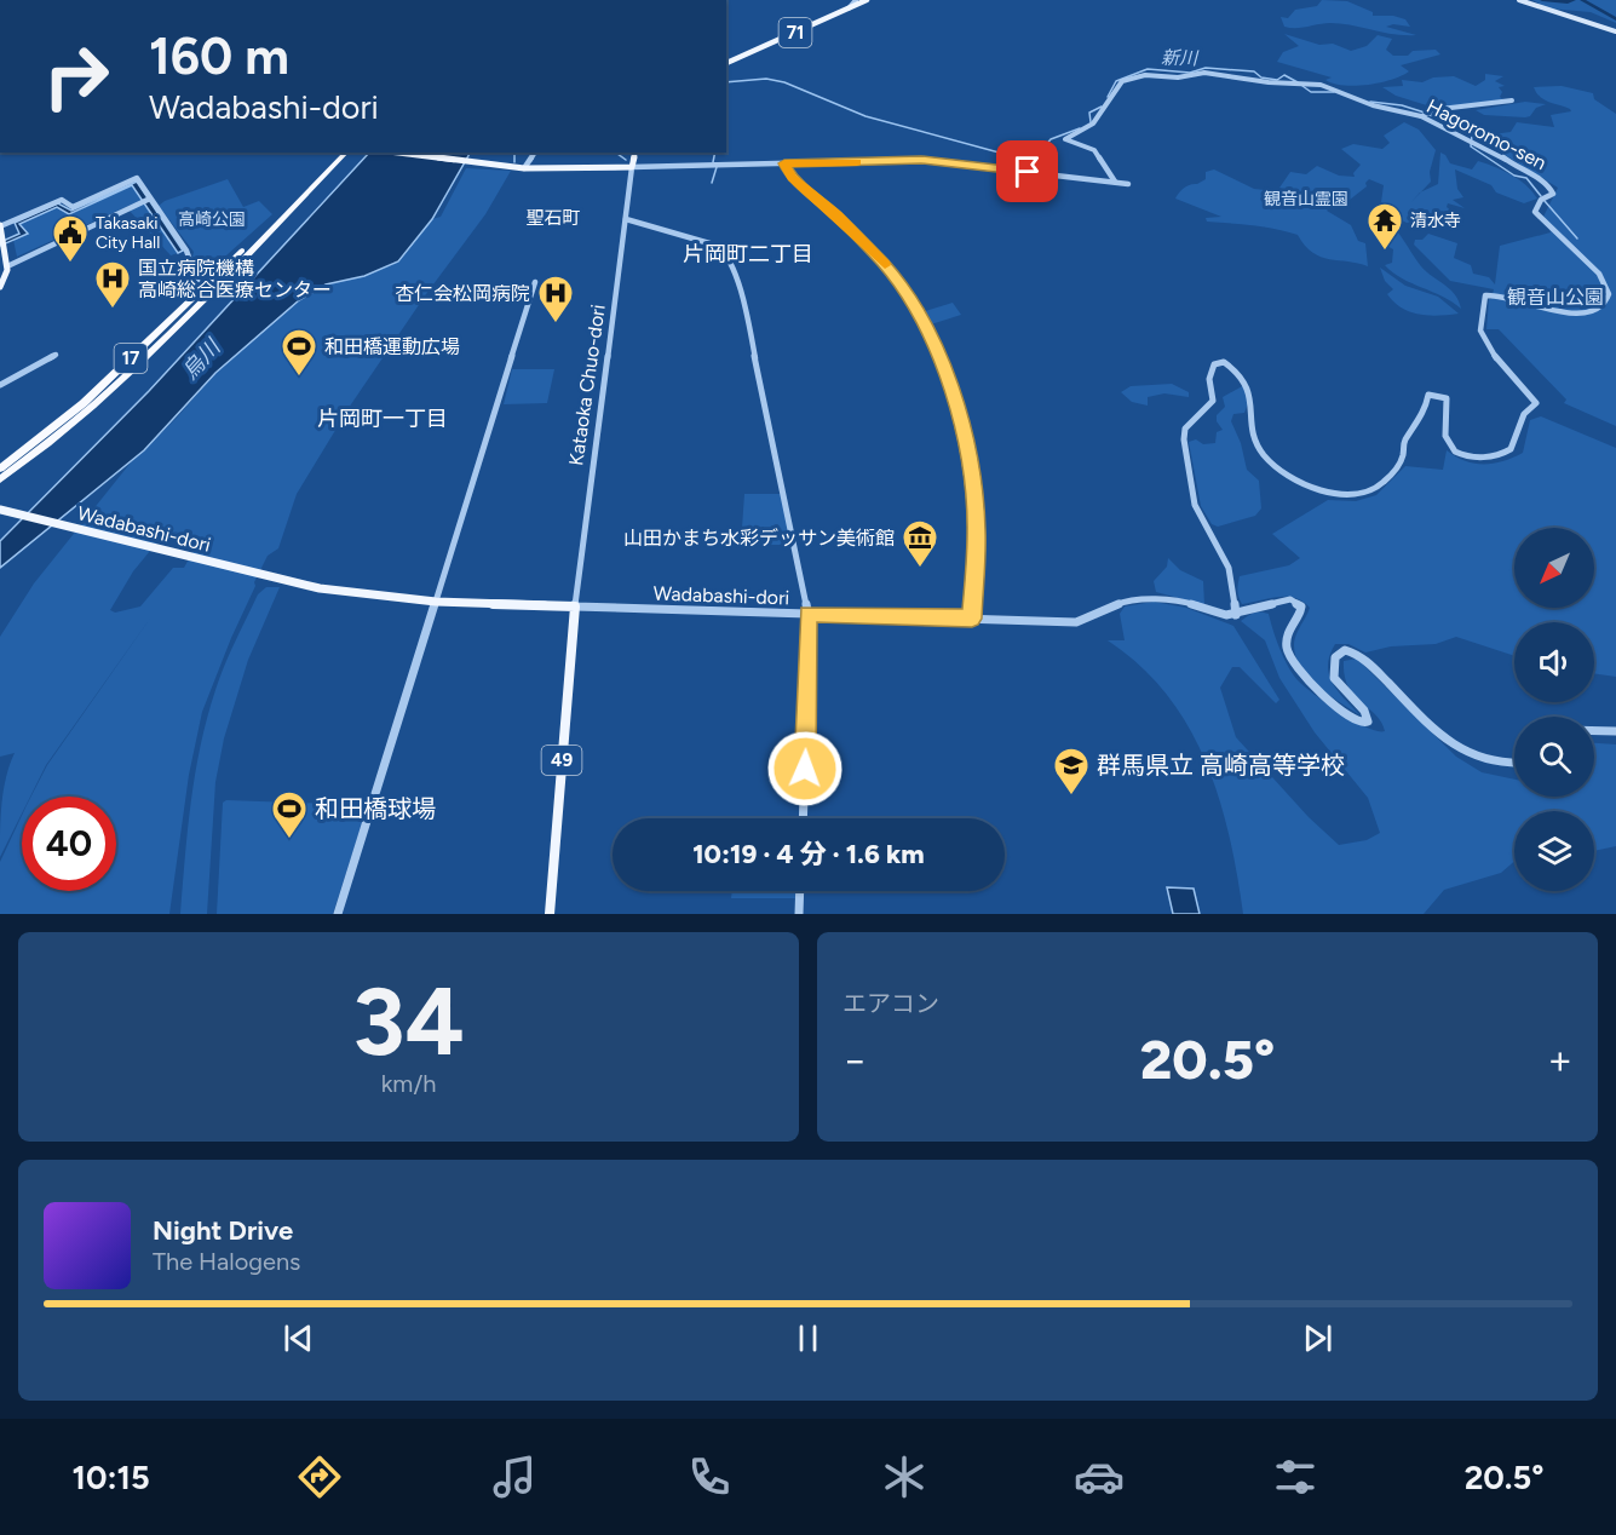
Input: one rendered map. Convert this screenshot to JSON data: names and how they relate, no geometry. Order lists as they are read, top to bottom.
{
  "streets": {
    "highway": ["17"],
    "main road": ["71", "Wadabashi-dori", "49"],
    "street": ["Hagoromo-sen", "Kataoka Chuo-dori"]
  },
  "crossings": [
    ["Hagoromo-sen", "Wadabashi-dori"],
    ["Kataoka Chuo-dori", "Wadabashi-dori"],
    ["Kataoka Chuo-dori", "49"],
    ["Wadabashi-dori", "49"]
  ],
  "districts": ["聖石町", "片岡町二丁目", "片岡町一丁目"],
  "water": ["新川", "烏川"],
  "parks": ["観音山霊園", "高崎公園", "観音山公園"],
  "places": {
    "temple": ["清水寺"],
    "public building": ["Takasaki City Hall"],
    "hospital": ["国立病院機構 高崎総合医療センター", "杏仁会松岡病院"],
    "sports": ["和田橋運動広場", "和田橋球場"],
    "museum": ["山田かまち水彩デッサン美術館"],
    "school or university": ["群馬県立 高崎高等学校"]
  },
  "north": "bottom left",
  "page": {
    "turn": ["160 m", "Wadabashi-dori"],
    "limit": "40",
    "trip": "10:19 · 4 分 · 1.6 km",
    "tile": [
      ["34", "km/h"],
      "エアコン"
    ],
    "heat": ["−", "20.5°", "+"],
    "song": ["Night Drive", "The Halogens"],
    "tabs": ["10:15", "20.5°"]
  }
}
